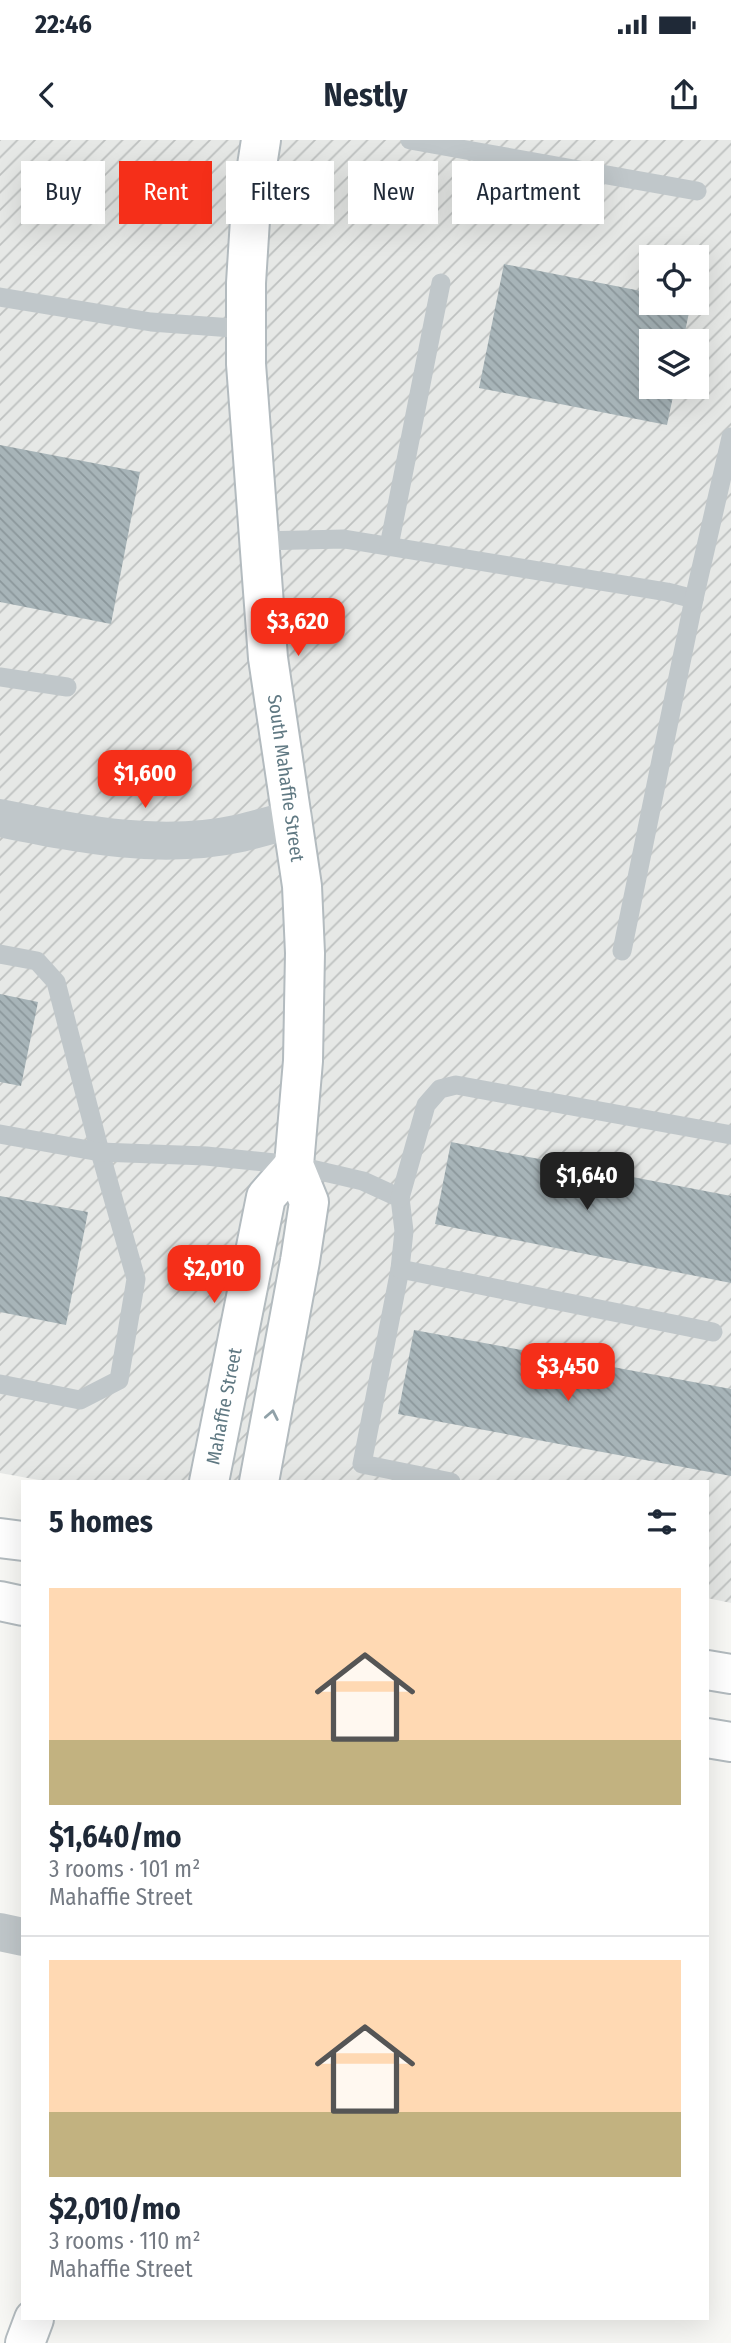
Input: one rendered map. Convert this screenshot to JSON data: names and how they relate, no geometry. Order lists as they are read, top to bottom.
{
  "streets": {
    "street": ["South Mahaffie Street", "Mahaffie Street"]
  },
  "crossings": [
    ["South Mahaffie Street", "Mahaffie Street"]
  ],
  "page": {
    "status": "22:46",
    "header": "Nestly",
    "chip": [
      "Buy",
      "Rent",
      "Filters",
      "New",
      "Apartment"
    ],
    "price": [
      "$3,620",
      "$1,600",
      "$1,640",
      "$2,010",
      "$3,450"
    ],
    "heading": "5 homes",
    "list": [
      {
        "name": "$1,640/mo",
        "note": "3 rooms · 101 m² · Mahaffie Street"
      },
      {
        "name": "$2,010/mo",
        "note": "3 rooms · 110 m² · Mahaffie Street"
      }
    ]
  }
}
